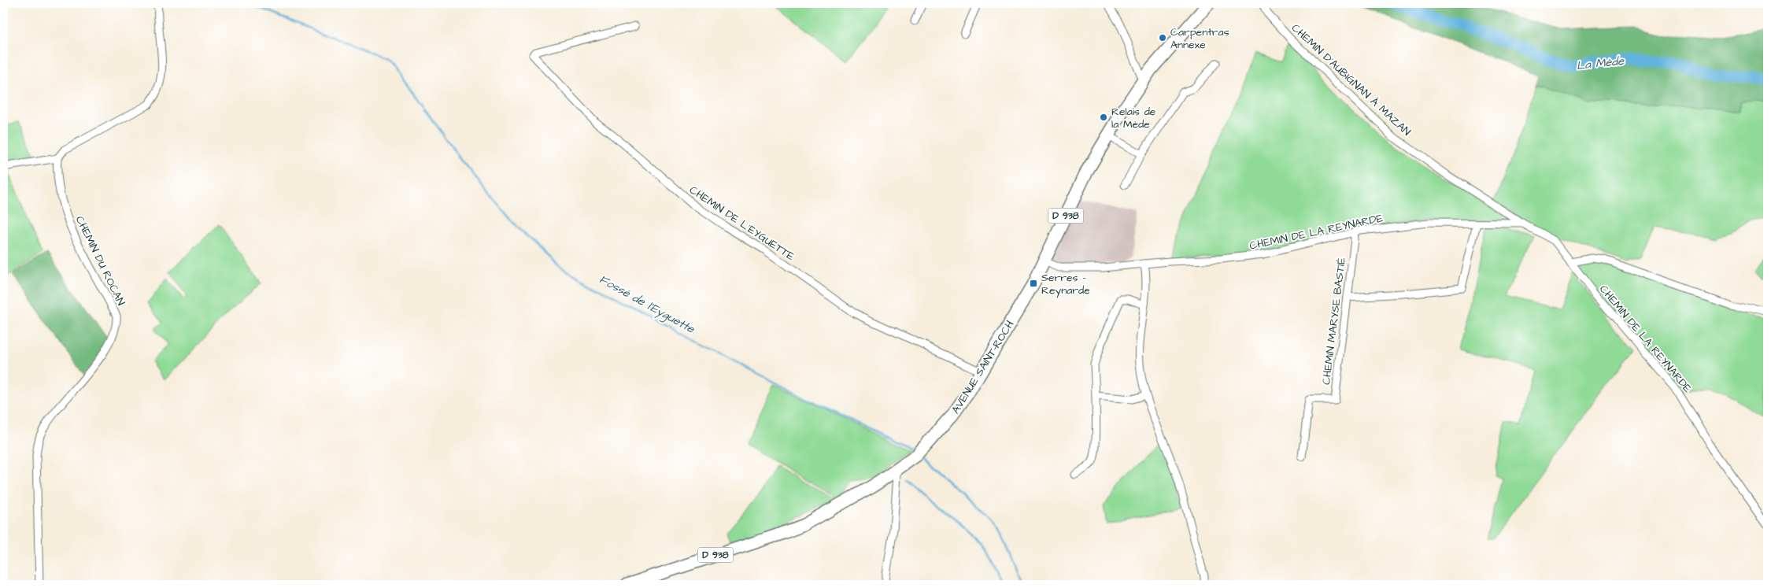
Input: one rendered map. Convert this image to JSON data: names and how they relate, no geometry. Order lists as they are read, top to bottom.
{
  "streets": {
    "main road": ["D 938", "AVENUE SAINT-ROCH"],
    "street": [
      "CHEMIN D'AUBIGNAN À MAZAN",
      "CHEMIN DE L'EYGUETTE",
      "CHEMIN DE LA REYNARDE",
      "CHEMIN DU ROCAN",
      "CHEMIN MARYSE BASTIÉ"
    ]
  },
  "crossings": [
    ["CHEMIN D'AUBIGNAN À MAZAN", "CHEMIN DE LA REYNARDE"],
    ["CHEMIN DE L'EYGUETTE", "AVENUE SAINT-ROCH"],
    ["CHEMIN DE LA REYNARDE", "CHEMIN MARYSE BASTIÉ"],
    ["CHEMIN DE LA REYNARDE", "AVENUE SAINT-ROCH"]
  ],
  "water": ["La Mède", "Fossé de l'Eyguette"],
  "places": {
    "other": ["Carpentras Annexe", "Relais de la Mède"],
    "transit": ["Serres - Reynarde"]
  }
}
